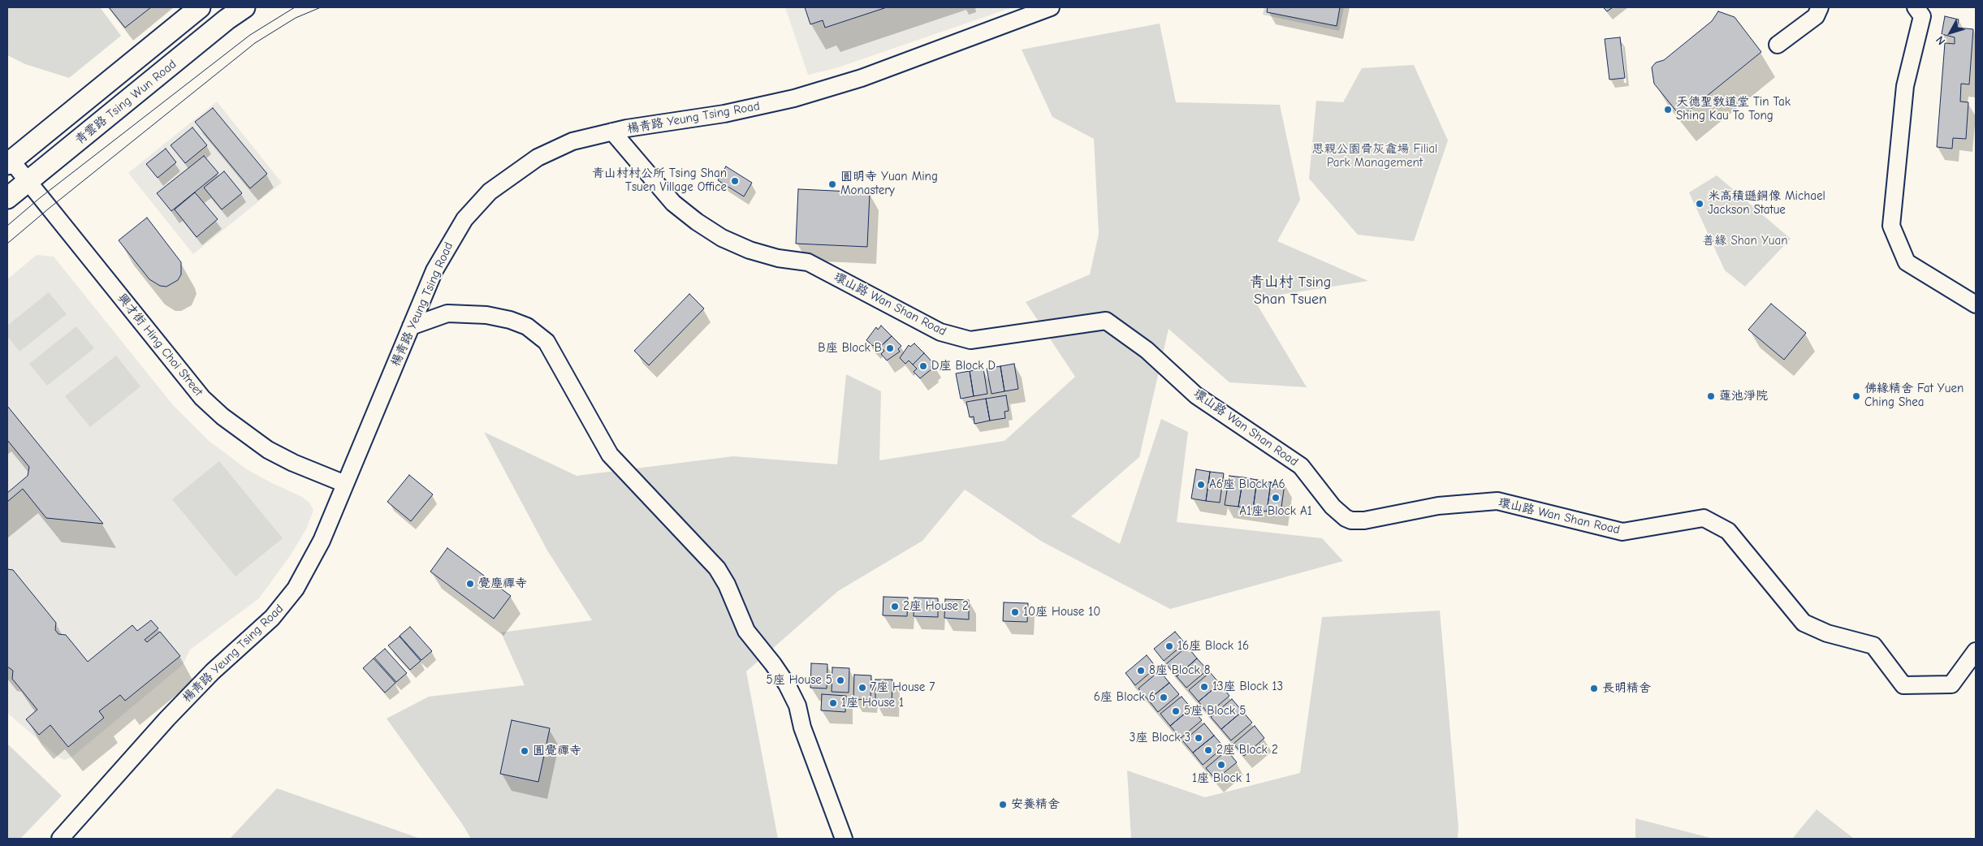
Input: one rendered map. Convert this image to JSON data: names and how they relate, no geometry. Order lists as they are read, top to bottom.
{
  "streets": {
    "main road": ["青雲路 Tsing Wun Road"],
    "street": ["楊青路 Yeung Tsing Road", "環山路 Wan Shan Road", "興才街 Hing Choi Street"]
  },
  "crossings": [
    ["青雲路 Tsing Wun Road", "興才街 Hing Choi Street"],
    ["楊青路 Yeung Tsing Road", "環山路 Wan Shan Road"],
    ["楊青路 Yeung Tsing Road", "興才街 Hing Choi Street"]
  ],
  "districts": ["青山村 Tsing Shan Tsuen"],
  "parks": ["思親公園骨灰龕場 Filial Park Management", "善緣 Shan Yuan"],
  "places": [
    "天德聖教道堂 Tin Tak Shing Kau To Tong",
    "青山村村公所 Tsing Shan Tsuen Village Office",
    "圓明寺 Yuan Ming Monastery",
    "米高積遜銅像 Michael Jackson Statue",
    "B座 Block B",
    "D座 Block D",
    "蓮池淨院",
    "佛緣精舍 Fat Yuen Ching Shea",
    "A6座 Block A6",
    "A1座 Block A1",
    "覺塵禪寺",
    "2座 House 2",
    "10座 House 10",
    "16座 Block 16",
    "8座 Block 8",
    "5座 House 5",
    "13座 Block 13",
    "7座 House 7",
    "長明精舍",
    "6座 Block 6",
    "1座 House 1",
    "5座 Block 5",
    "3座 Block 3",
    "2座 Block 2",
    "圓覺禪寺",
    "1座 Block 1",
    "安養精舍"
  ],
  "north": "bottom left"
}
